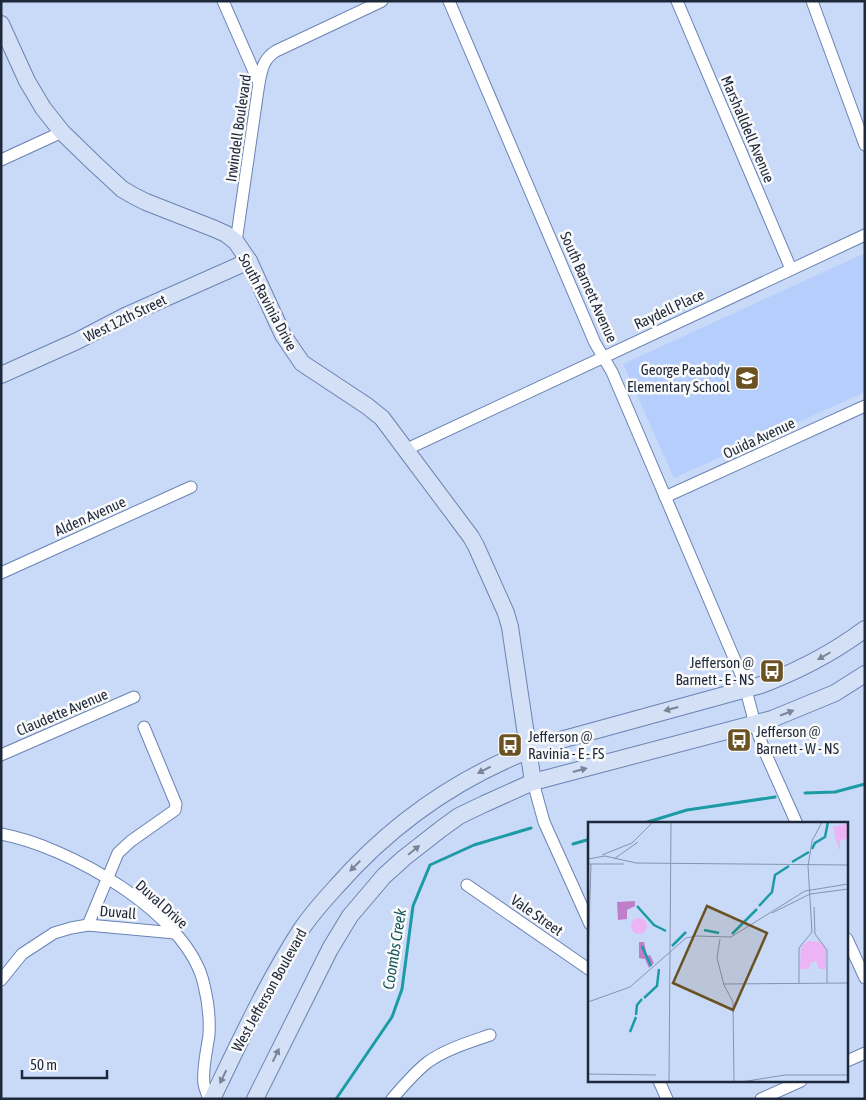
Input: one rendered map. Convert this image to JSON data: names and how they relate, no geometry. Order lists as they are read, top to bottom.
{
  "streets": {
    "main road": ["South Ravinia Drive", "West 12th Street", "West Jefferson Boulevard"],
    "street": [
      "Irwindell Boulevard",
      "Marshalldell Avenue",
      "South Barnett Avenue",
      "Raydell Place",
      "Ouida Avenue",
      "Alden Avenue",
      "Claudette Avenue",
      "Duval Drive",
      "Duvall",
      "Vale Street"
    ]
  },
  "crossings": [
    ["Irwindell Boulevard", "South Ravinia Drive"],
    ["Marshalldell Avenue", "Raydell Place"],
    ["South Barnett Avenue", "Raydell Place"],
    ["South Barnett Avenue", "Ouida Avenue"],
    ["South Barnett Avenue", "West Jefferson Boulevard"],
    ["South Ravinia Drive", "Raydell Place"],
    ["South Ravinia Drive", "West 12th Street"],
    ["South Ravinia Drive", "West Jefferson Boulevard"],
    ["Duval Drive", "Duvall"],
    ["Duval Drive", "West Jefferson Boulevard"]
  ],
  "water": ["Coombs Creek"],
  "places": {
    "school or university": ["George Peabody Elementary School"],
    "bus stop": ["Jefferson @ Barnett - E - NS", "Jefferson @ Barnett - W - NS", "Jefferson @ Ravinia - E - FS"]
  },
  "scale_bar": "50 m"
}
